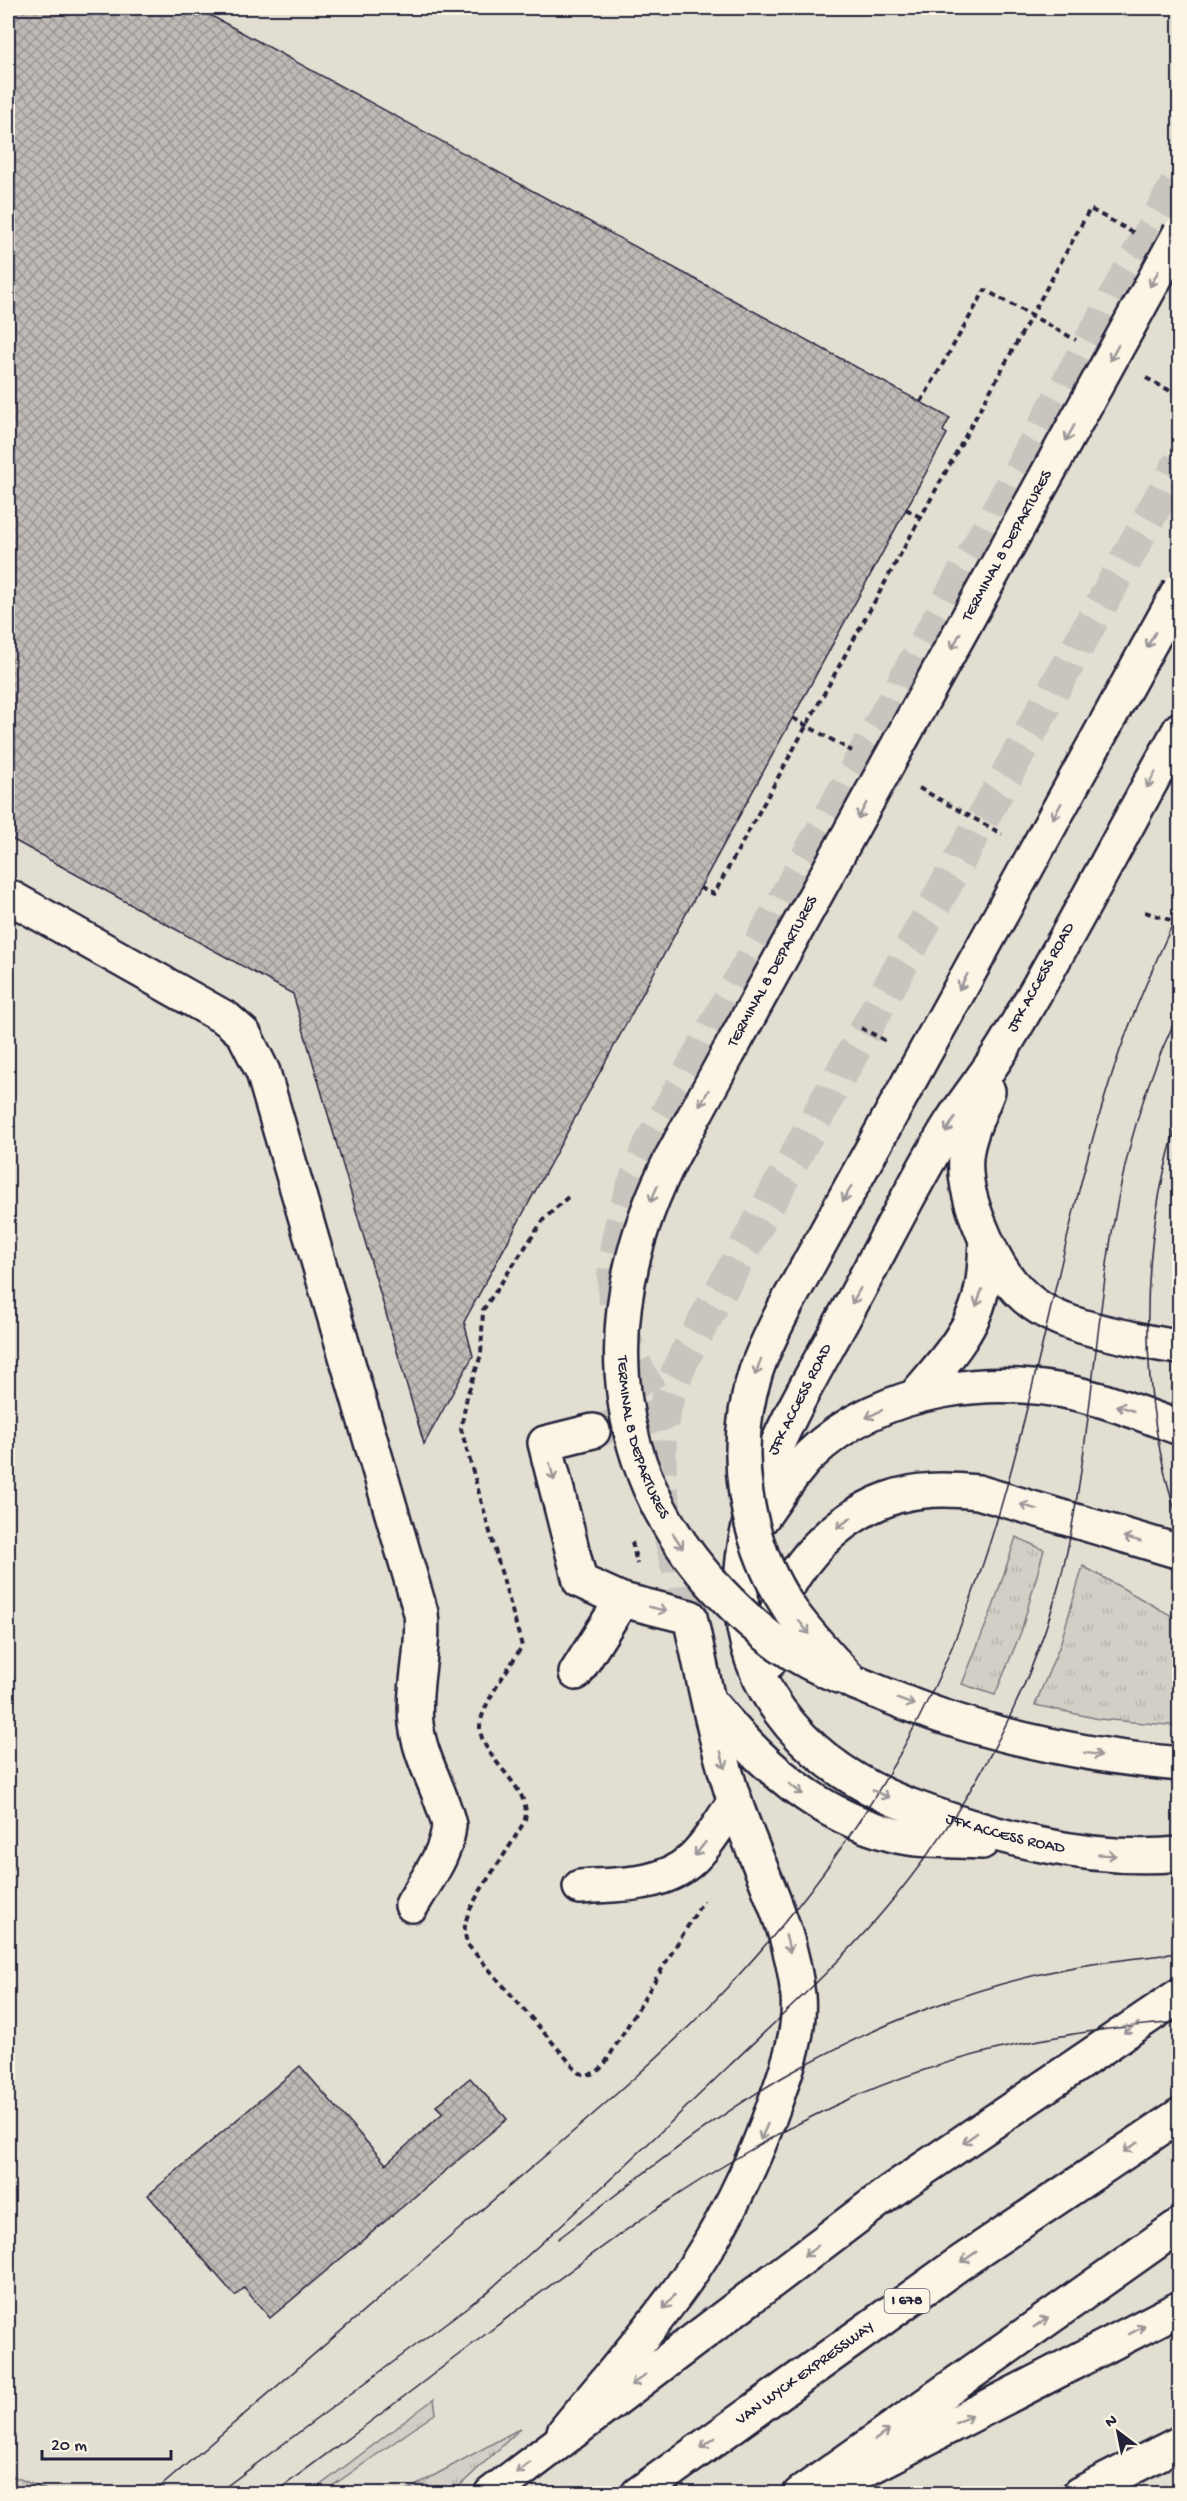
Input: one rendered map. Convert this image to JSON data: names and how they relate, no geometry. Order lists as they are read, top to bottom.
{
  "streets": {
    "main road": [
      "TERMINAL 8 DEPARTURES",
      "JFK ACCESS ROAD",
      "I 678",
      "VAN WYCK EXPRESSWAY"
    ]
  },
  "scale_bar": "20 m",
  "north": "top left"
}
